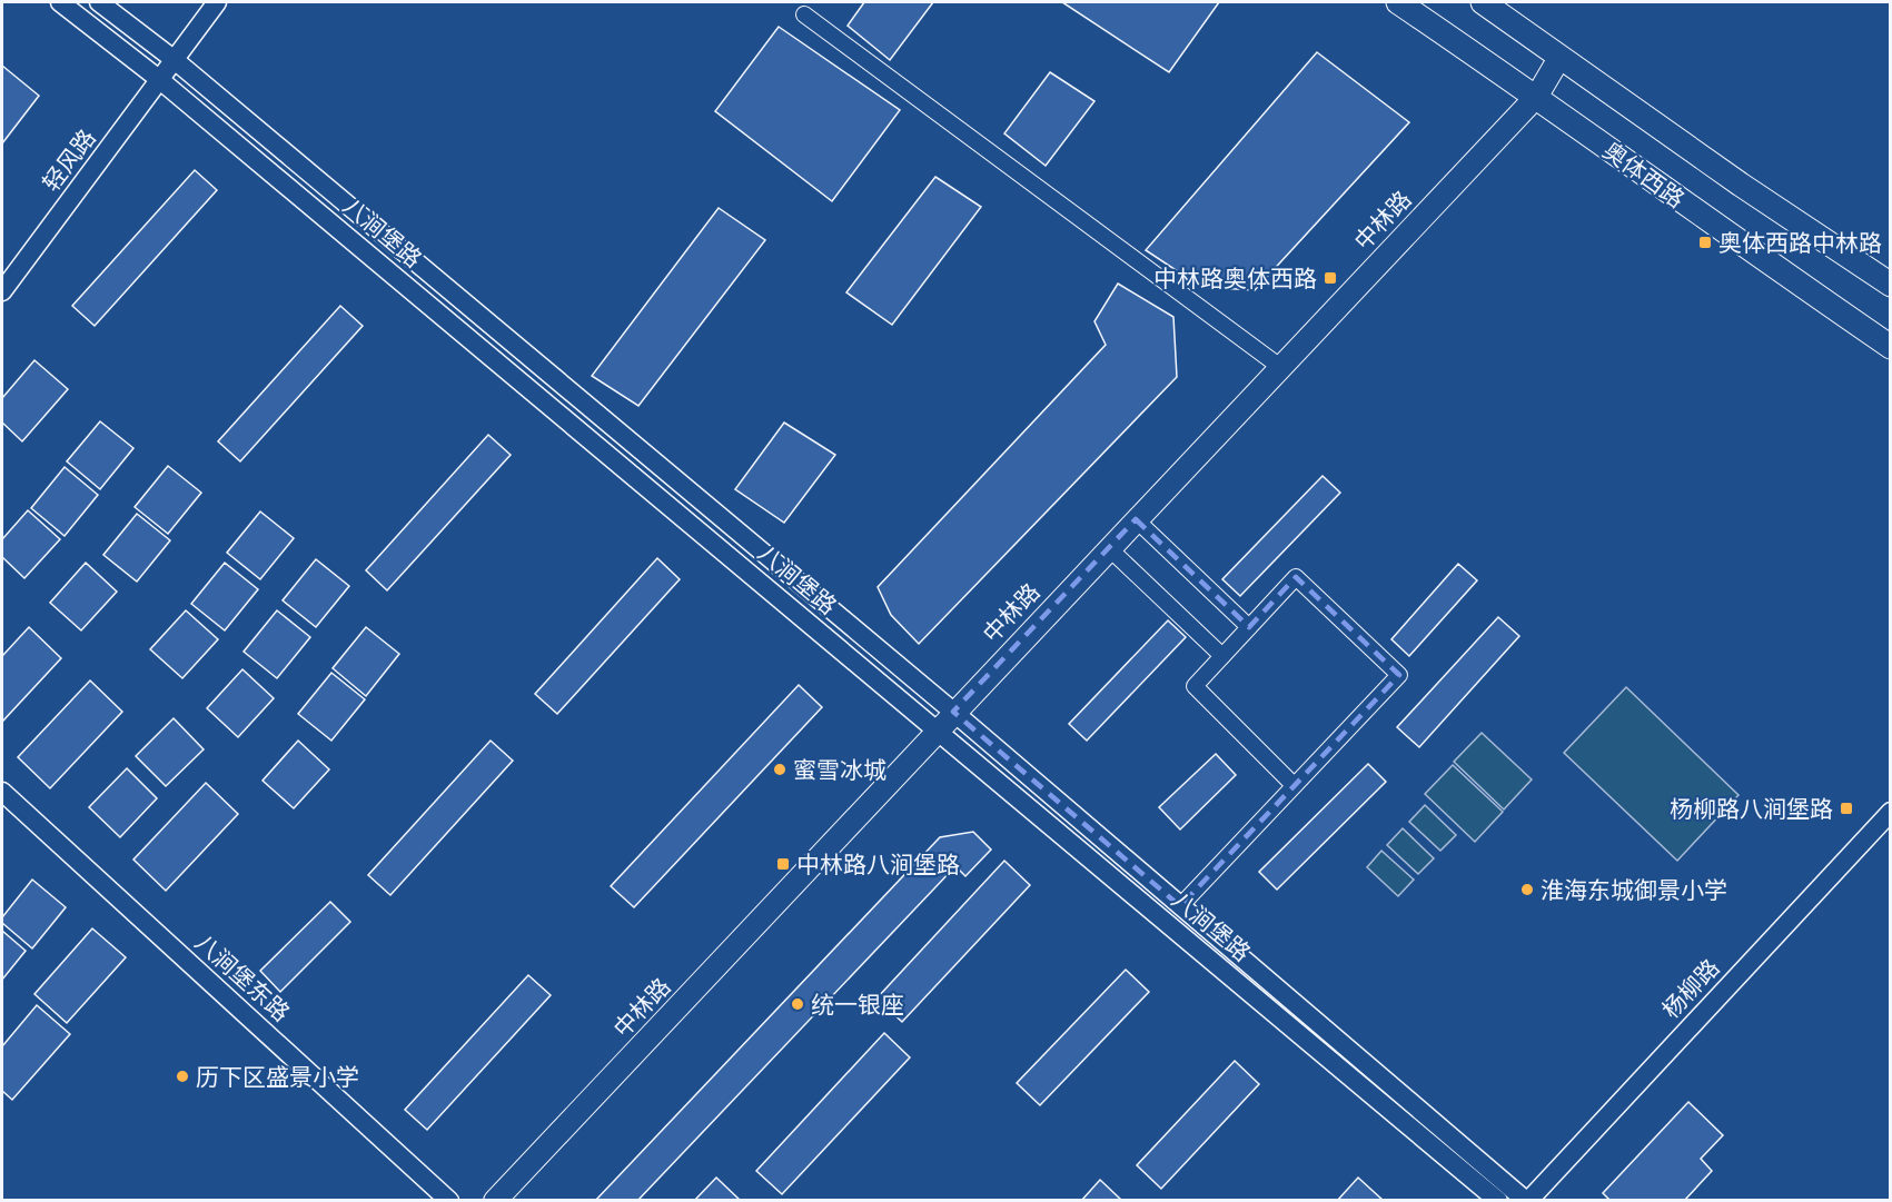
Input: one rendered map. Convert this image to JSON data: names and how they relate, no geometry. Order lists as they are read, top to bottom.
{
  "streets": {
    "main road": ["奥体西路", "中林路"],
    "street": [
      "轻风路",
      "八涧堡路",
      "八涧堡东路",
      "杨柳路"
    ]
  },
  "crossings": [
    ["轻风路", "八涧堡路"],
    ["奥体西路", "中林路"],
    ["中林路", "八涧堡路"],
    ["八涧堡路", "杨柳路"]
  ],
  "places": {
    "transit": [
      "奥体西路中林路",
      "中林路奥体西路",
      "杨柳路八涧堡路",
      "中林路八涧堡路"
    ],
    "other": [
      "蜜雪冰城",
      "淮海东城御景小学",
      "统一银座",
      "历下区盛景小学"
    ]
  }
}
